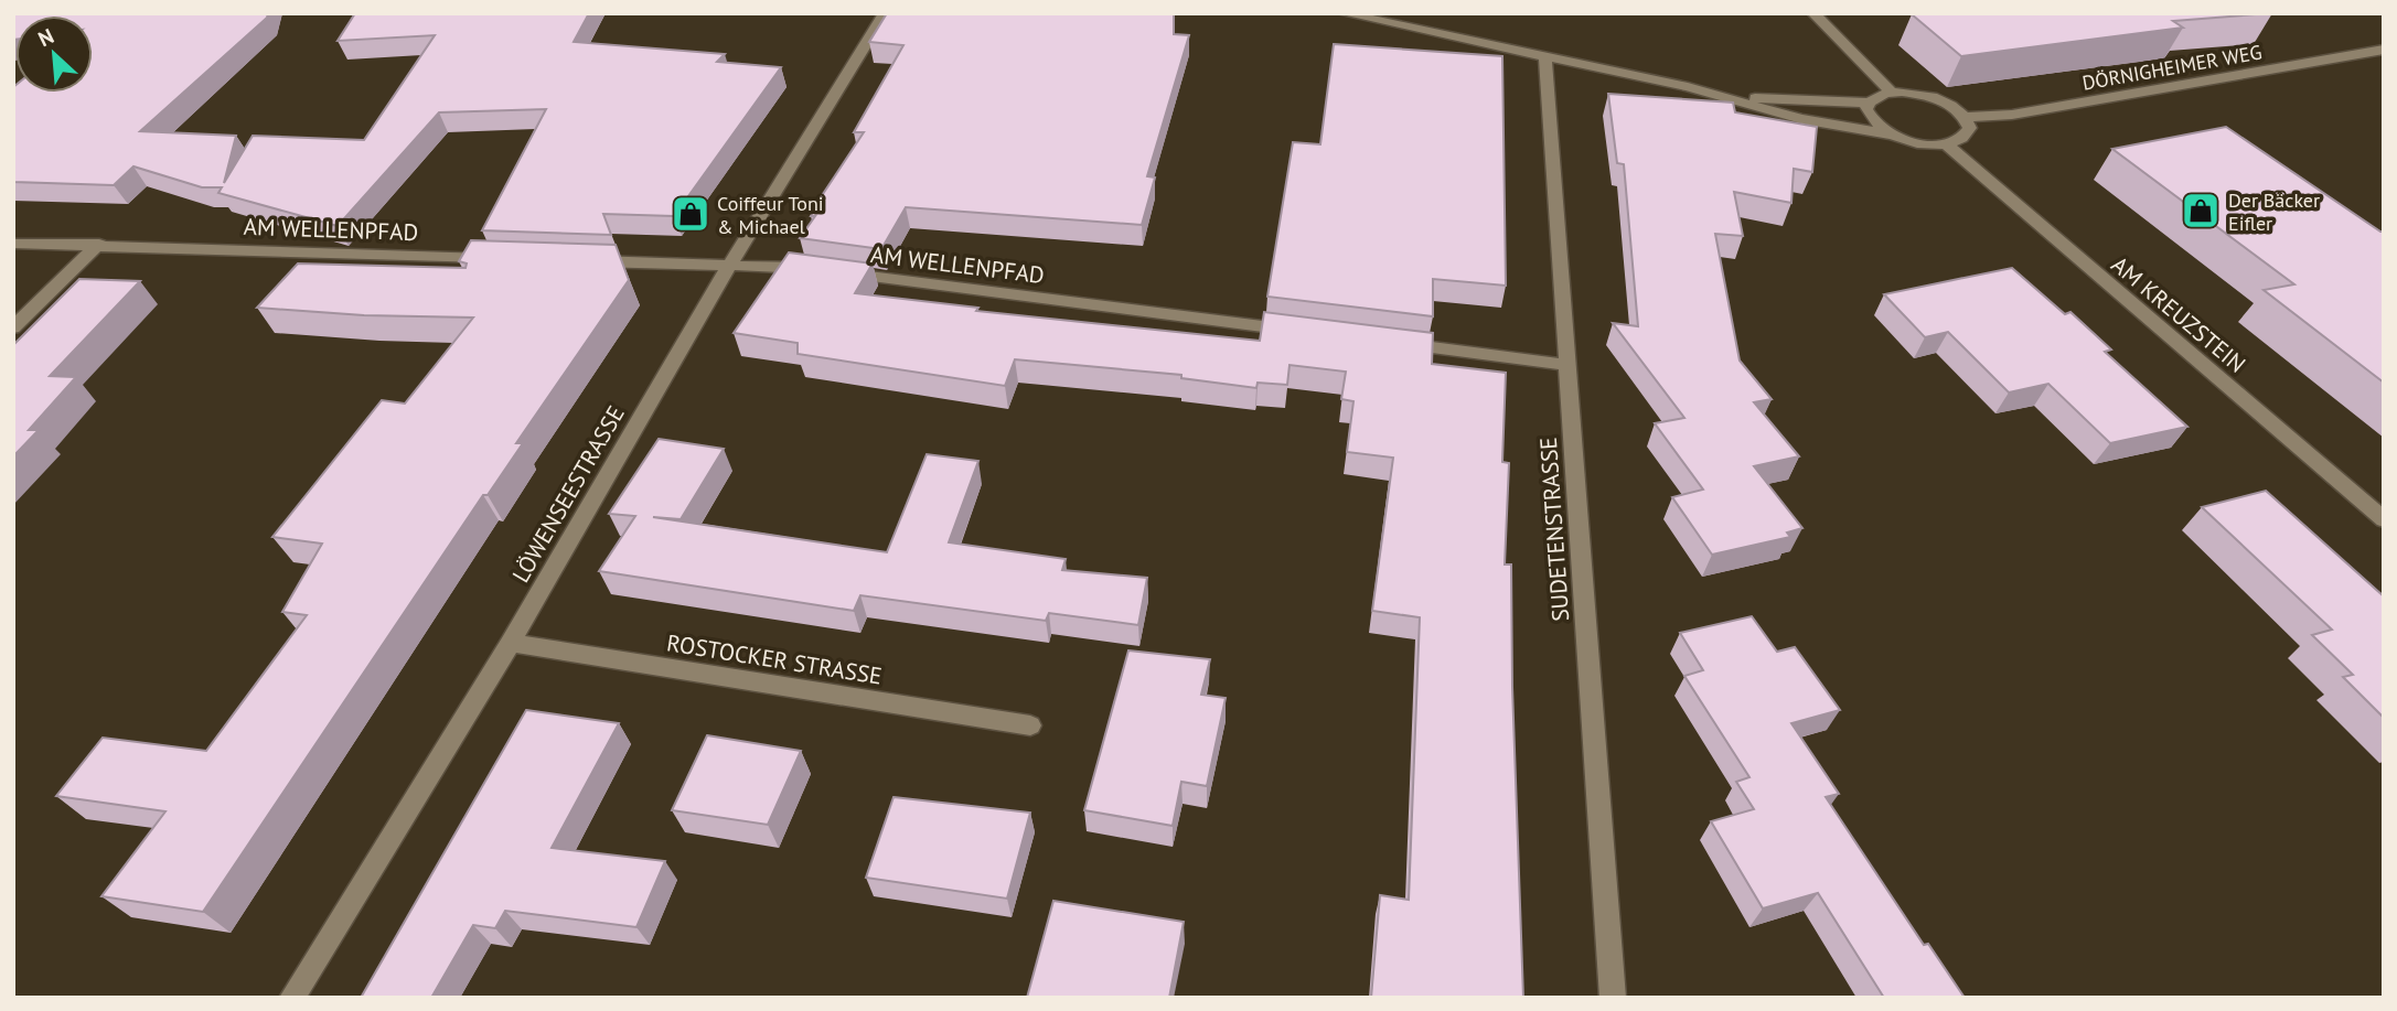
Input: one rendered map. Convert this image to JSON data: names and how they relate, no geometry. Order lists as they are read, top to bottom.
{
  "streets": {
    "street": [
      "DÖRNIGHEIMER WEG",
      "AM WELLENPFAD",
      "AM KREUZSTEIN",
      "LÖWENSEESTRASSE",
      "SUDETENSTRASSE",
      "ROSTOCKER STRASSE"
    ]
  },
  "crossings": [
    ["AM WELLENPFAD", "LÖWENSEESTRASSE"],
    ["LÖWENSEESTRASSE", "ROSTOCKER STRASSE"]
  ],
  "places": {
    "shop": ["Der Bäcker Eifler", "Coiffeur Toni & Michael"]
  },
  "north": "top left"
}
